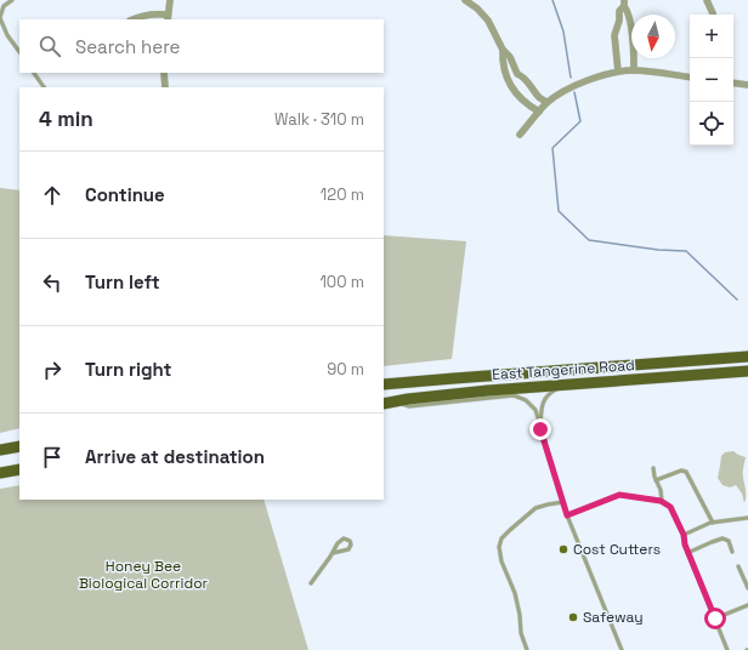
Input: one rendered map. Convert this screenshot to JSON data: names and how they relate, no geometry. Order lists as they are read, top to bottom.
{
  "streets": {
    "main road": ["East Tangerine Road"]
  },
  "parks": ["Honey Bee Biological Corridor"],
  "places": ["Cost Cutters", "Safeway"],
  "north": "bottom",
  "page": {
    "map_buttons": ["+", "−"],
    "search": "Search here",
    "heading": ["4 min", "Walk · 310 m"],
    "list": [
      ["Continue", "120 m"],
      ["Turn left", "100 m"],
      ["Turn right", "90 m"],
      "Arrive at destination"
    ]
  }
}
